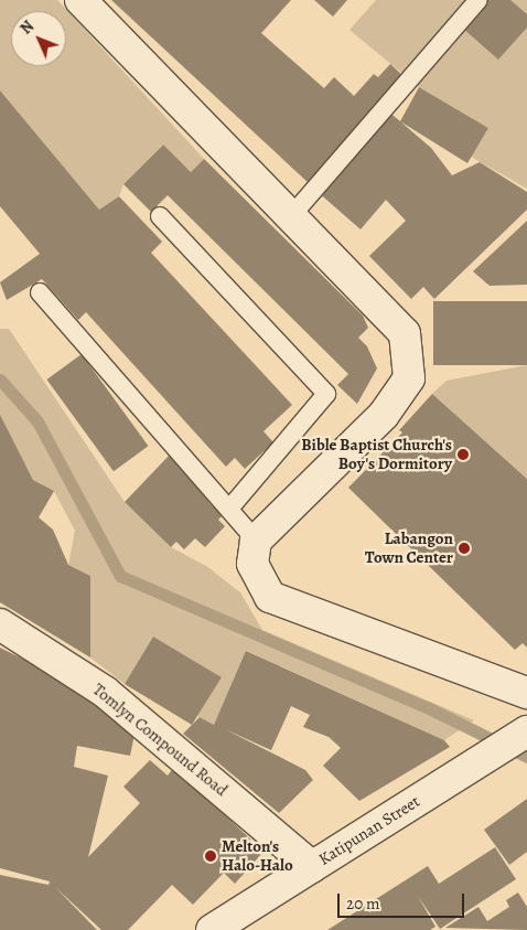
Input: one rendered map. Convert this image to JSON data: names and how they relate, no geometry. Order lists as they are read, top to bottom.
{
  "streets": {
    "street": ["Tomlyn Compound Road", "Katipunan Street"]
  },
  "crossings": [
    ["Tomlyn Compound Road", "Katipunan Street"]
  ],
  "places": ["Bible Baptist Church's Boy's Dormitory", "Labangon Town Center", "Melton's Halo-Halo"],
  "scale_bar": "20 m",
  "north": "top left"
}
